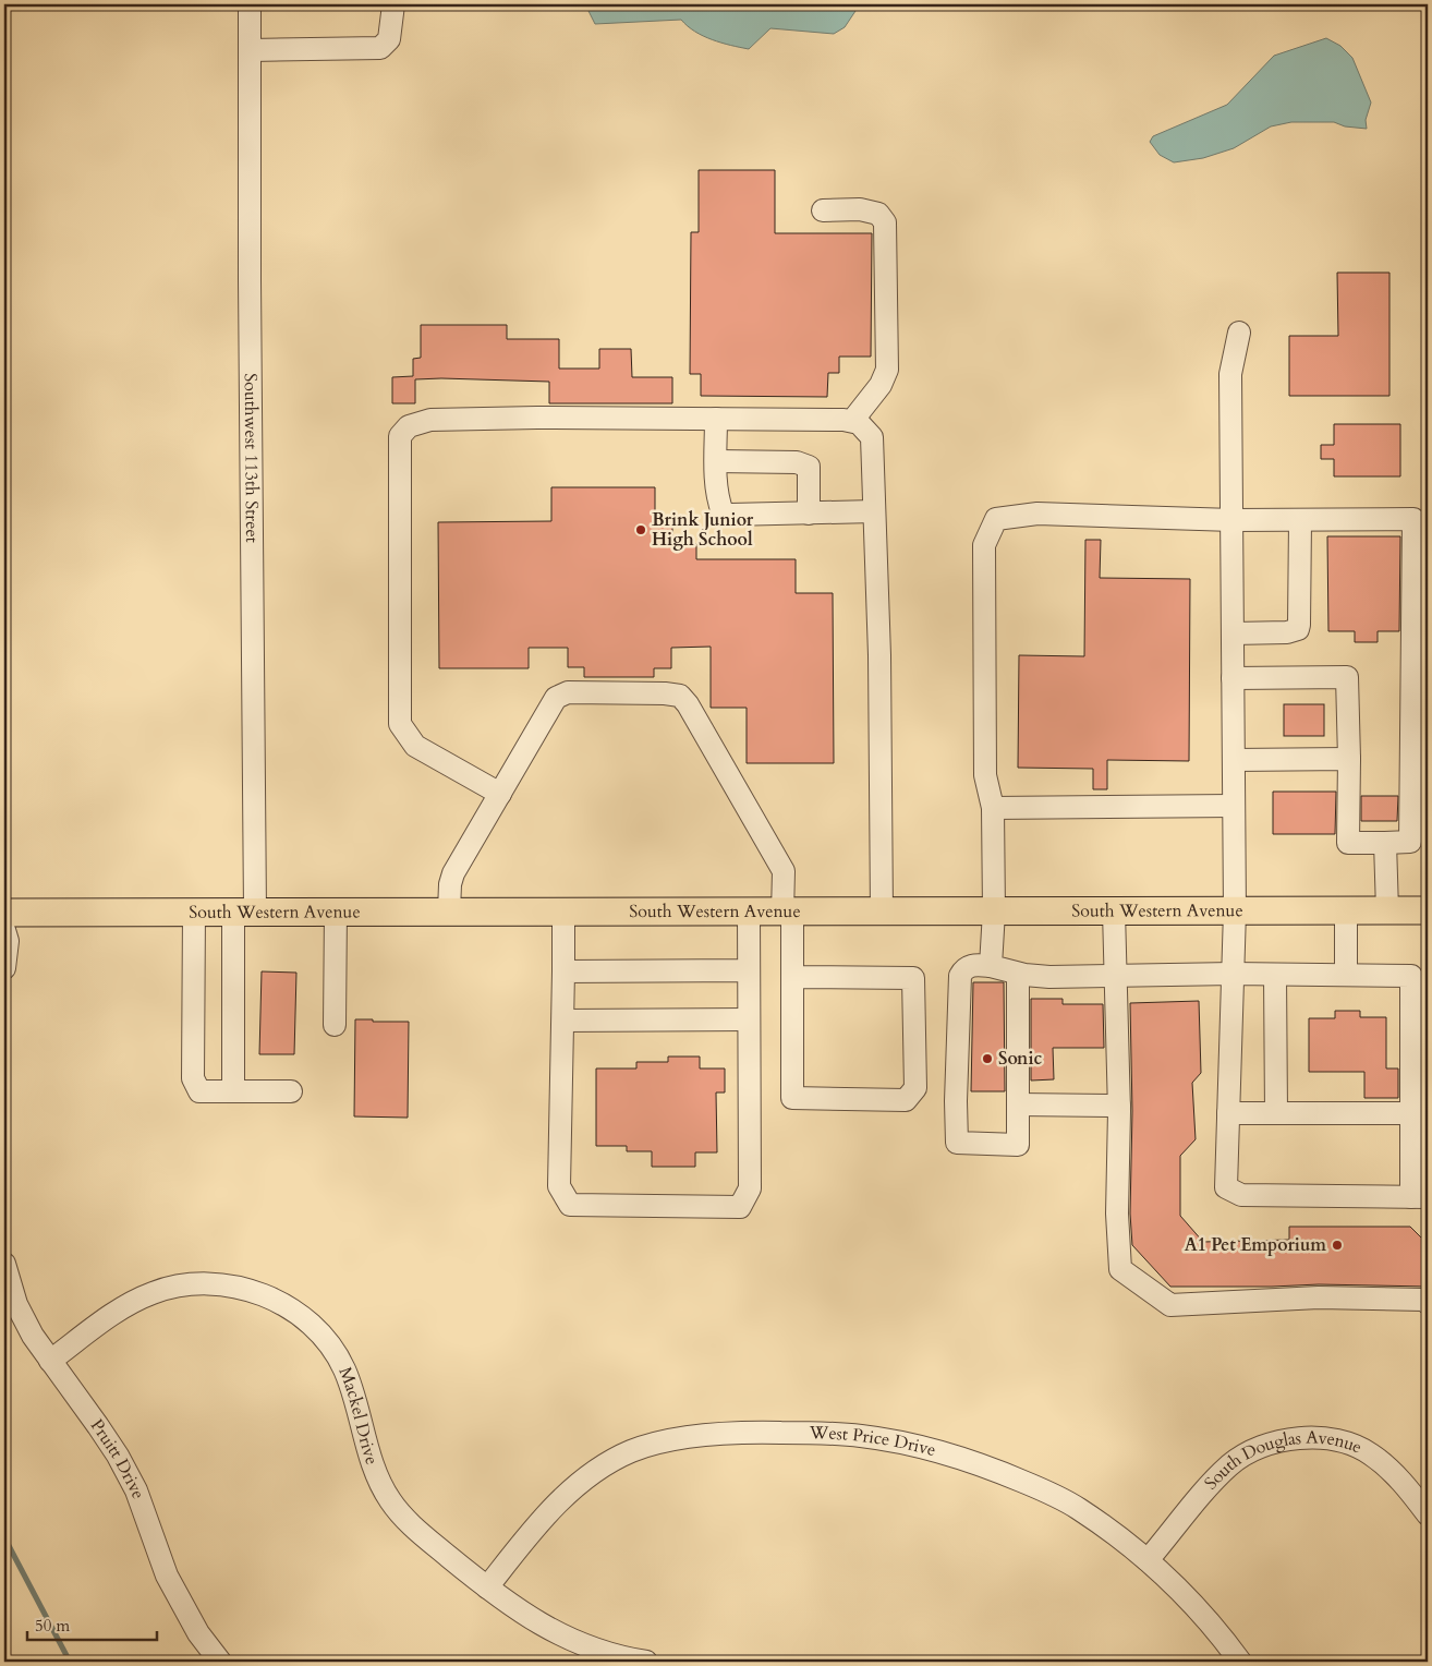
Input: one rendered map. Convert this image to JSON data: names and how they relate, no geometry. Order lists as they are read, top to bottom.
{
  "streets": {
    "main road": ["South Western Avenue"],
    "street": [
      "Southwest 113th Street",
      "Mackel Drive",
      "West Price Drive",
      "Pruitt Drive",
      "South Douglas Avenue"
    ]
  },
  "crossings": [
    ["Southwest 113th Street", "South Western Avenue"],
    ["Mackel Drive", "West Price Drive"],
    ["Mackel Drive", "Pruitt Drive"],
    ["West Price Drive", "South Douglas Avenue"]
  ],
  "places": ["Brink Junior High School", "Sonic", "A1 Pet Emporium"],
  "scale_bar": "50 m"
}
